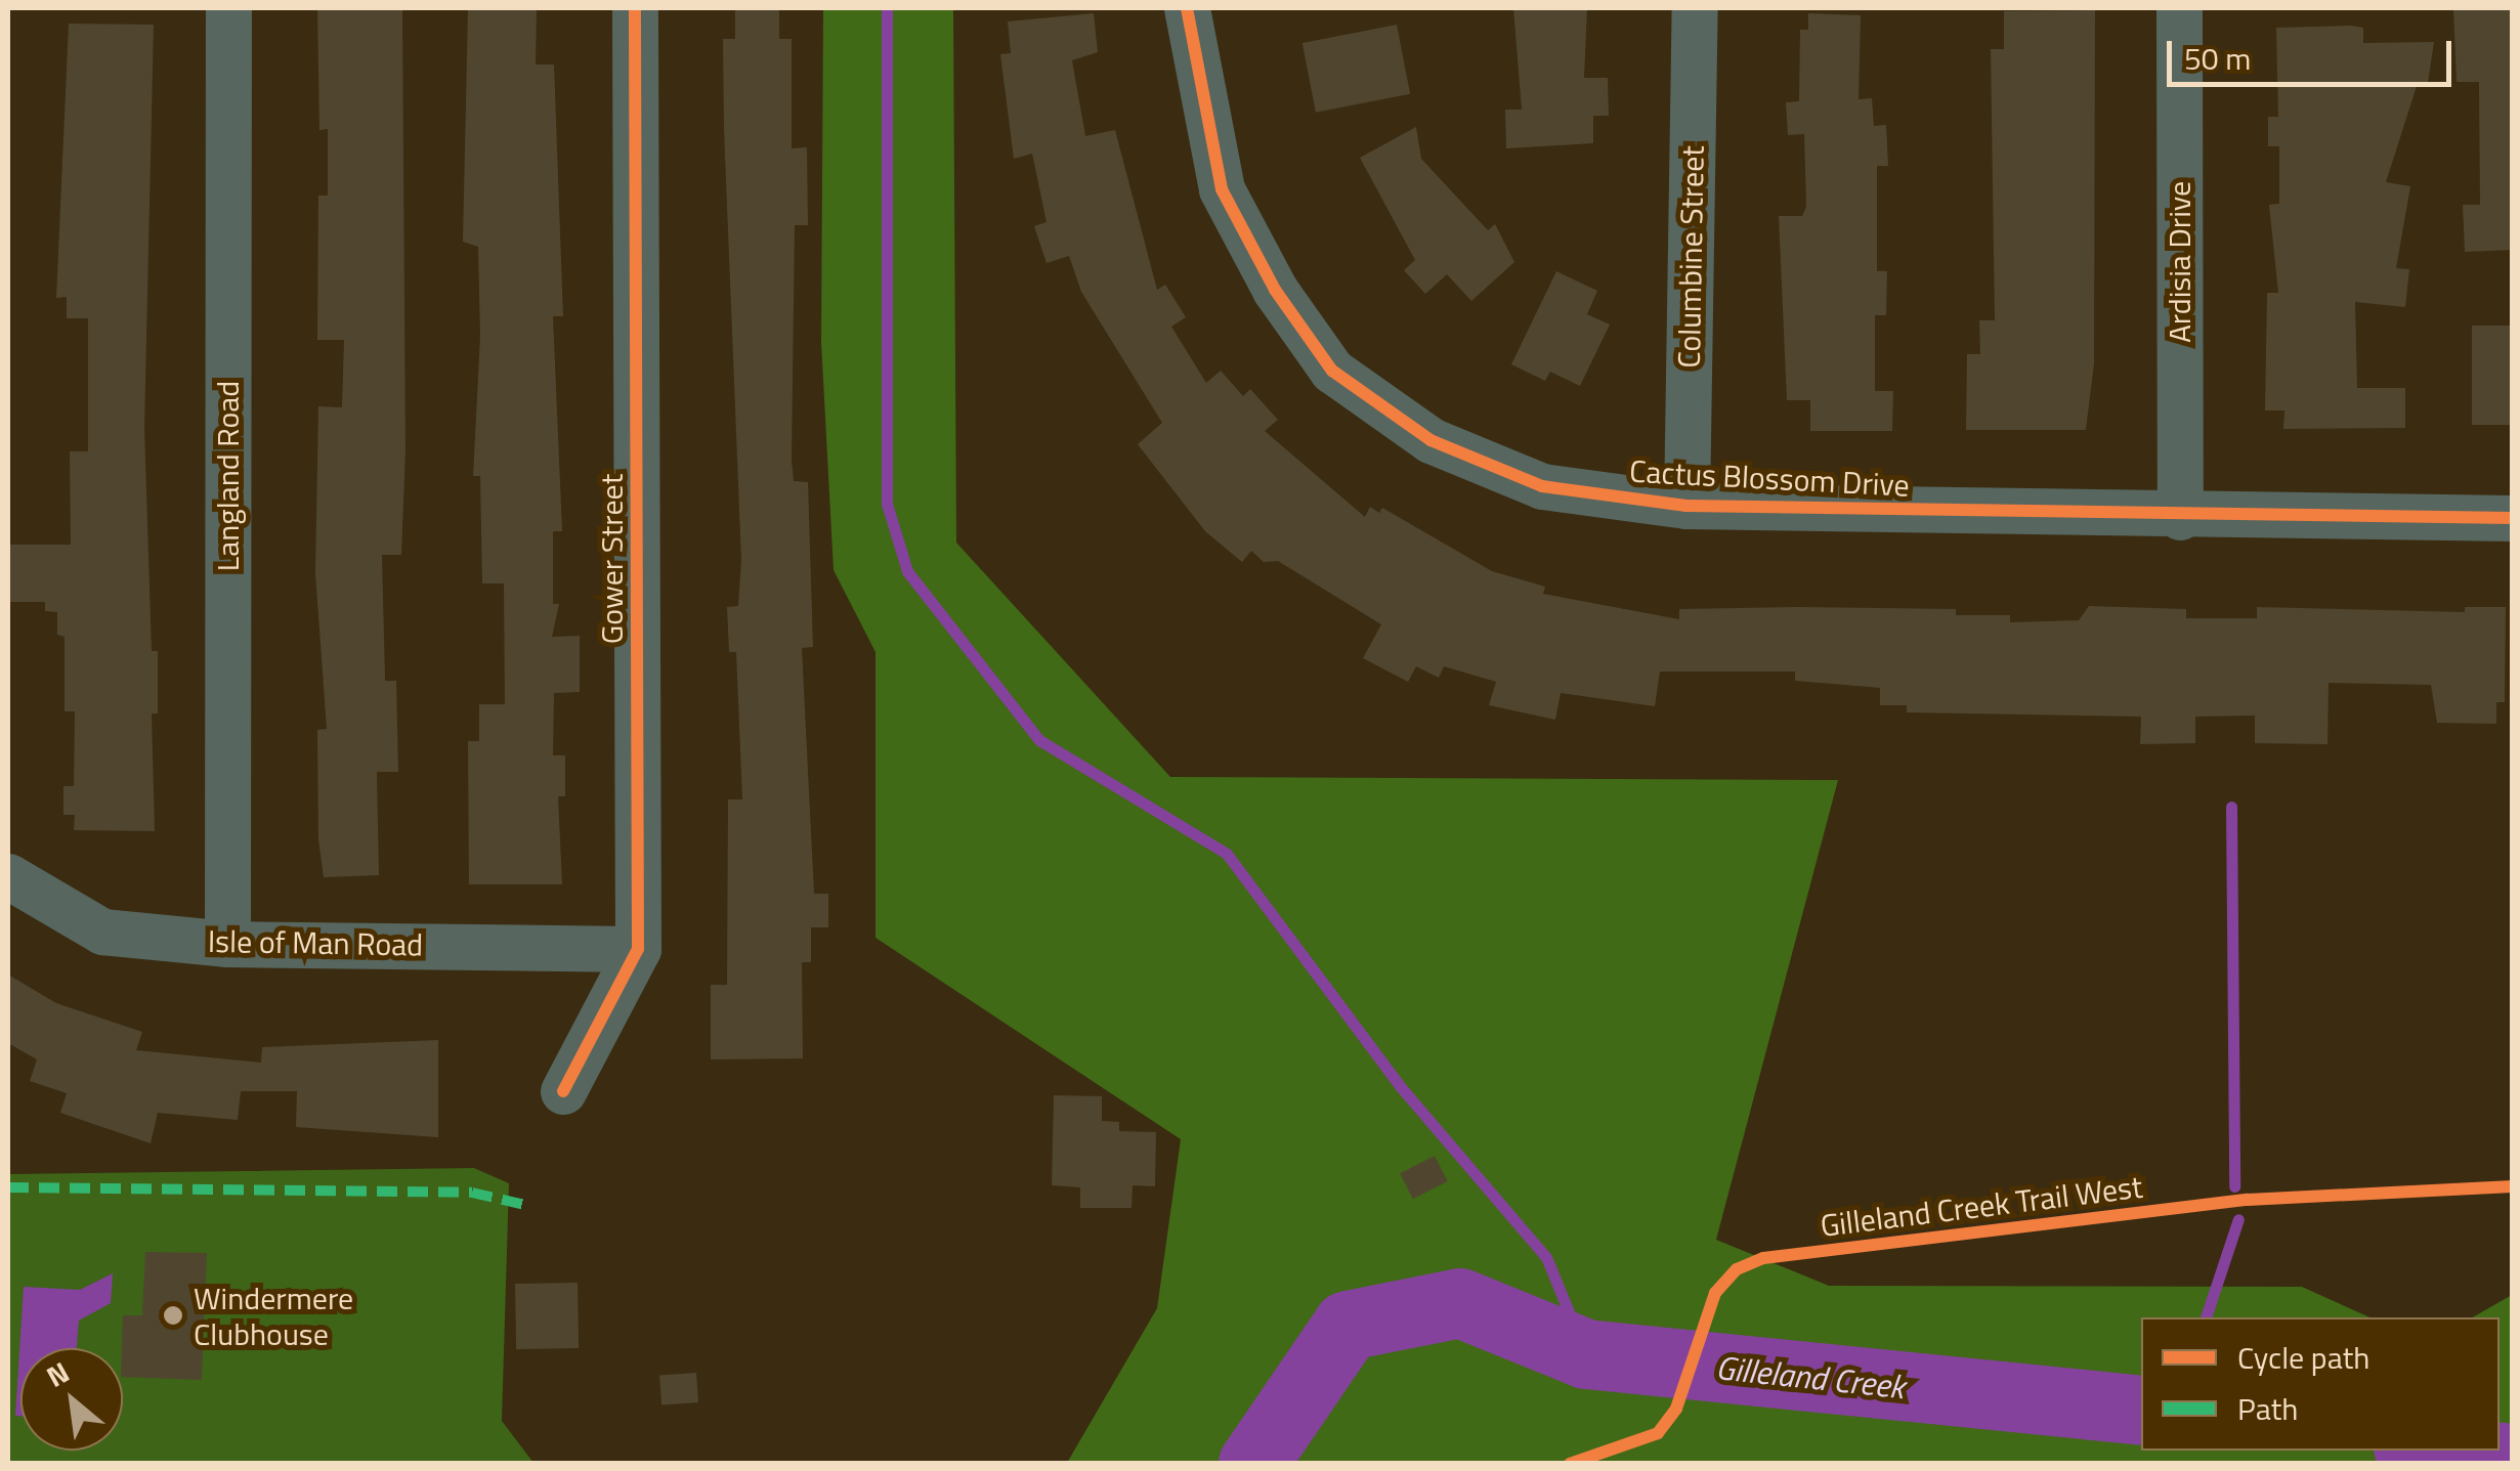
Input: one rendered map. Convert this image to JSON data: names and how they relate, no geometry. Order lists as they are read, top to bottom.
{
  "streets": {
    "street": [
      "Columbine Street",
      "Ardisia Drive",
      "Langland Road",
      "Cactus Blossom Drive",
      "Gower Street",
      "Isle of Man Road"
    ],
    "cycle path": ["Gilleland Creek Trail West"]
  },
  "crossings": [
    ["Columbine Street", "Cactus Blossom Drive"],
    ["Ardisia Drive", "Cactus Blossom Drive"],
    ["Langland Road", "Isle of Man Road"],
    ["Gower Street", "Isle of Man Road"]
  ],
  "water": ["Gilleland Creek"],
  "places": ["Windermere Clubhouse"],
  "legend": ["Cycle path", "Path"],
  "scale_bar": "50 m",
  "north": "top left"
}
